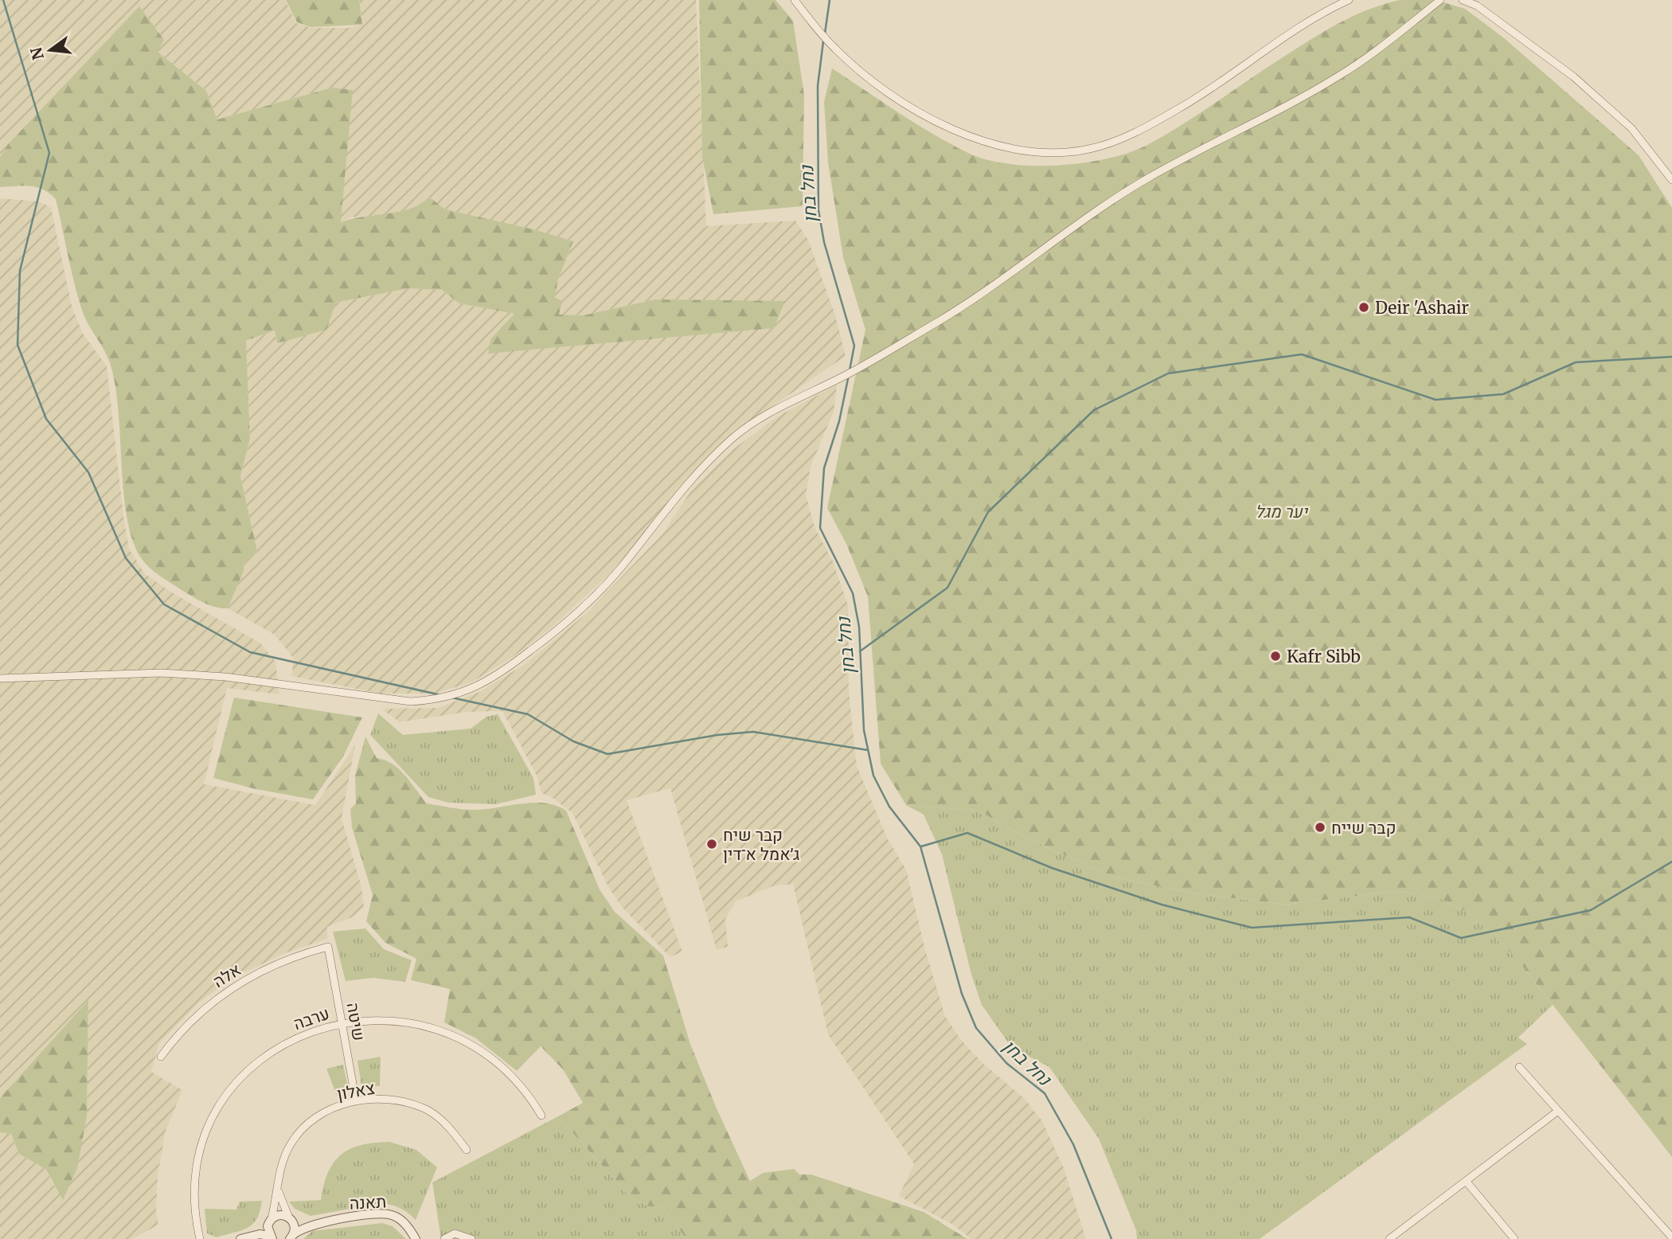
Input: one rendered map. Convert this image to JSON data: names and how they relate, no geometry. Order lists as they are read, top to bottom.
{
  "streets": {
    "street": [
      "אלה",
      "ערבה",
      "שיטה",
      "צאלון",
      "תאנה"
    ]
  },
  "crossings": [
    ["אלה", "שיטה"],
    ["ערבה", "שיטה"],
    ["שיטה", "צאלון"]
  ],
  "water": ["נחל בחן"],
  "parks": ["יער מגל"],
  "places": [
    "Deir 'Ashair",
    "Kafr Sibb",
    "קבר שייח",
    "קבר שיח ג׳אמל א־דין"
  ],
  "north": "left"
}
